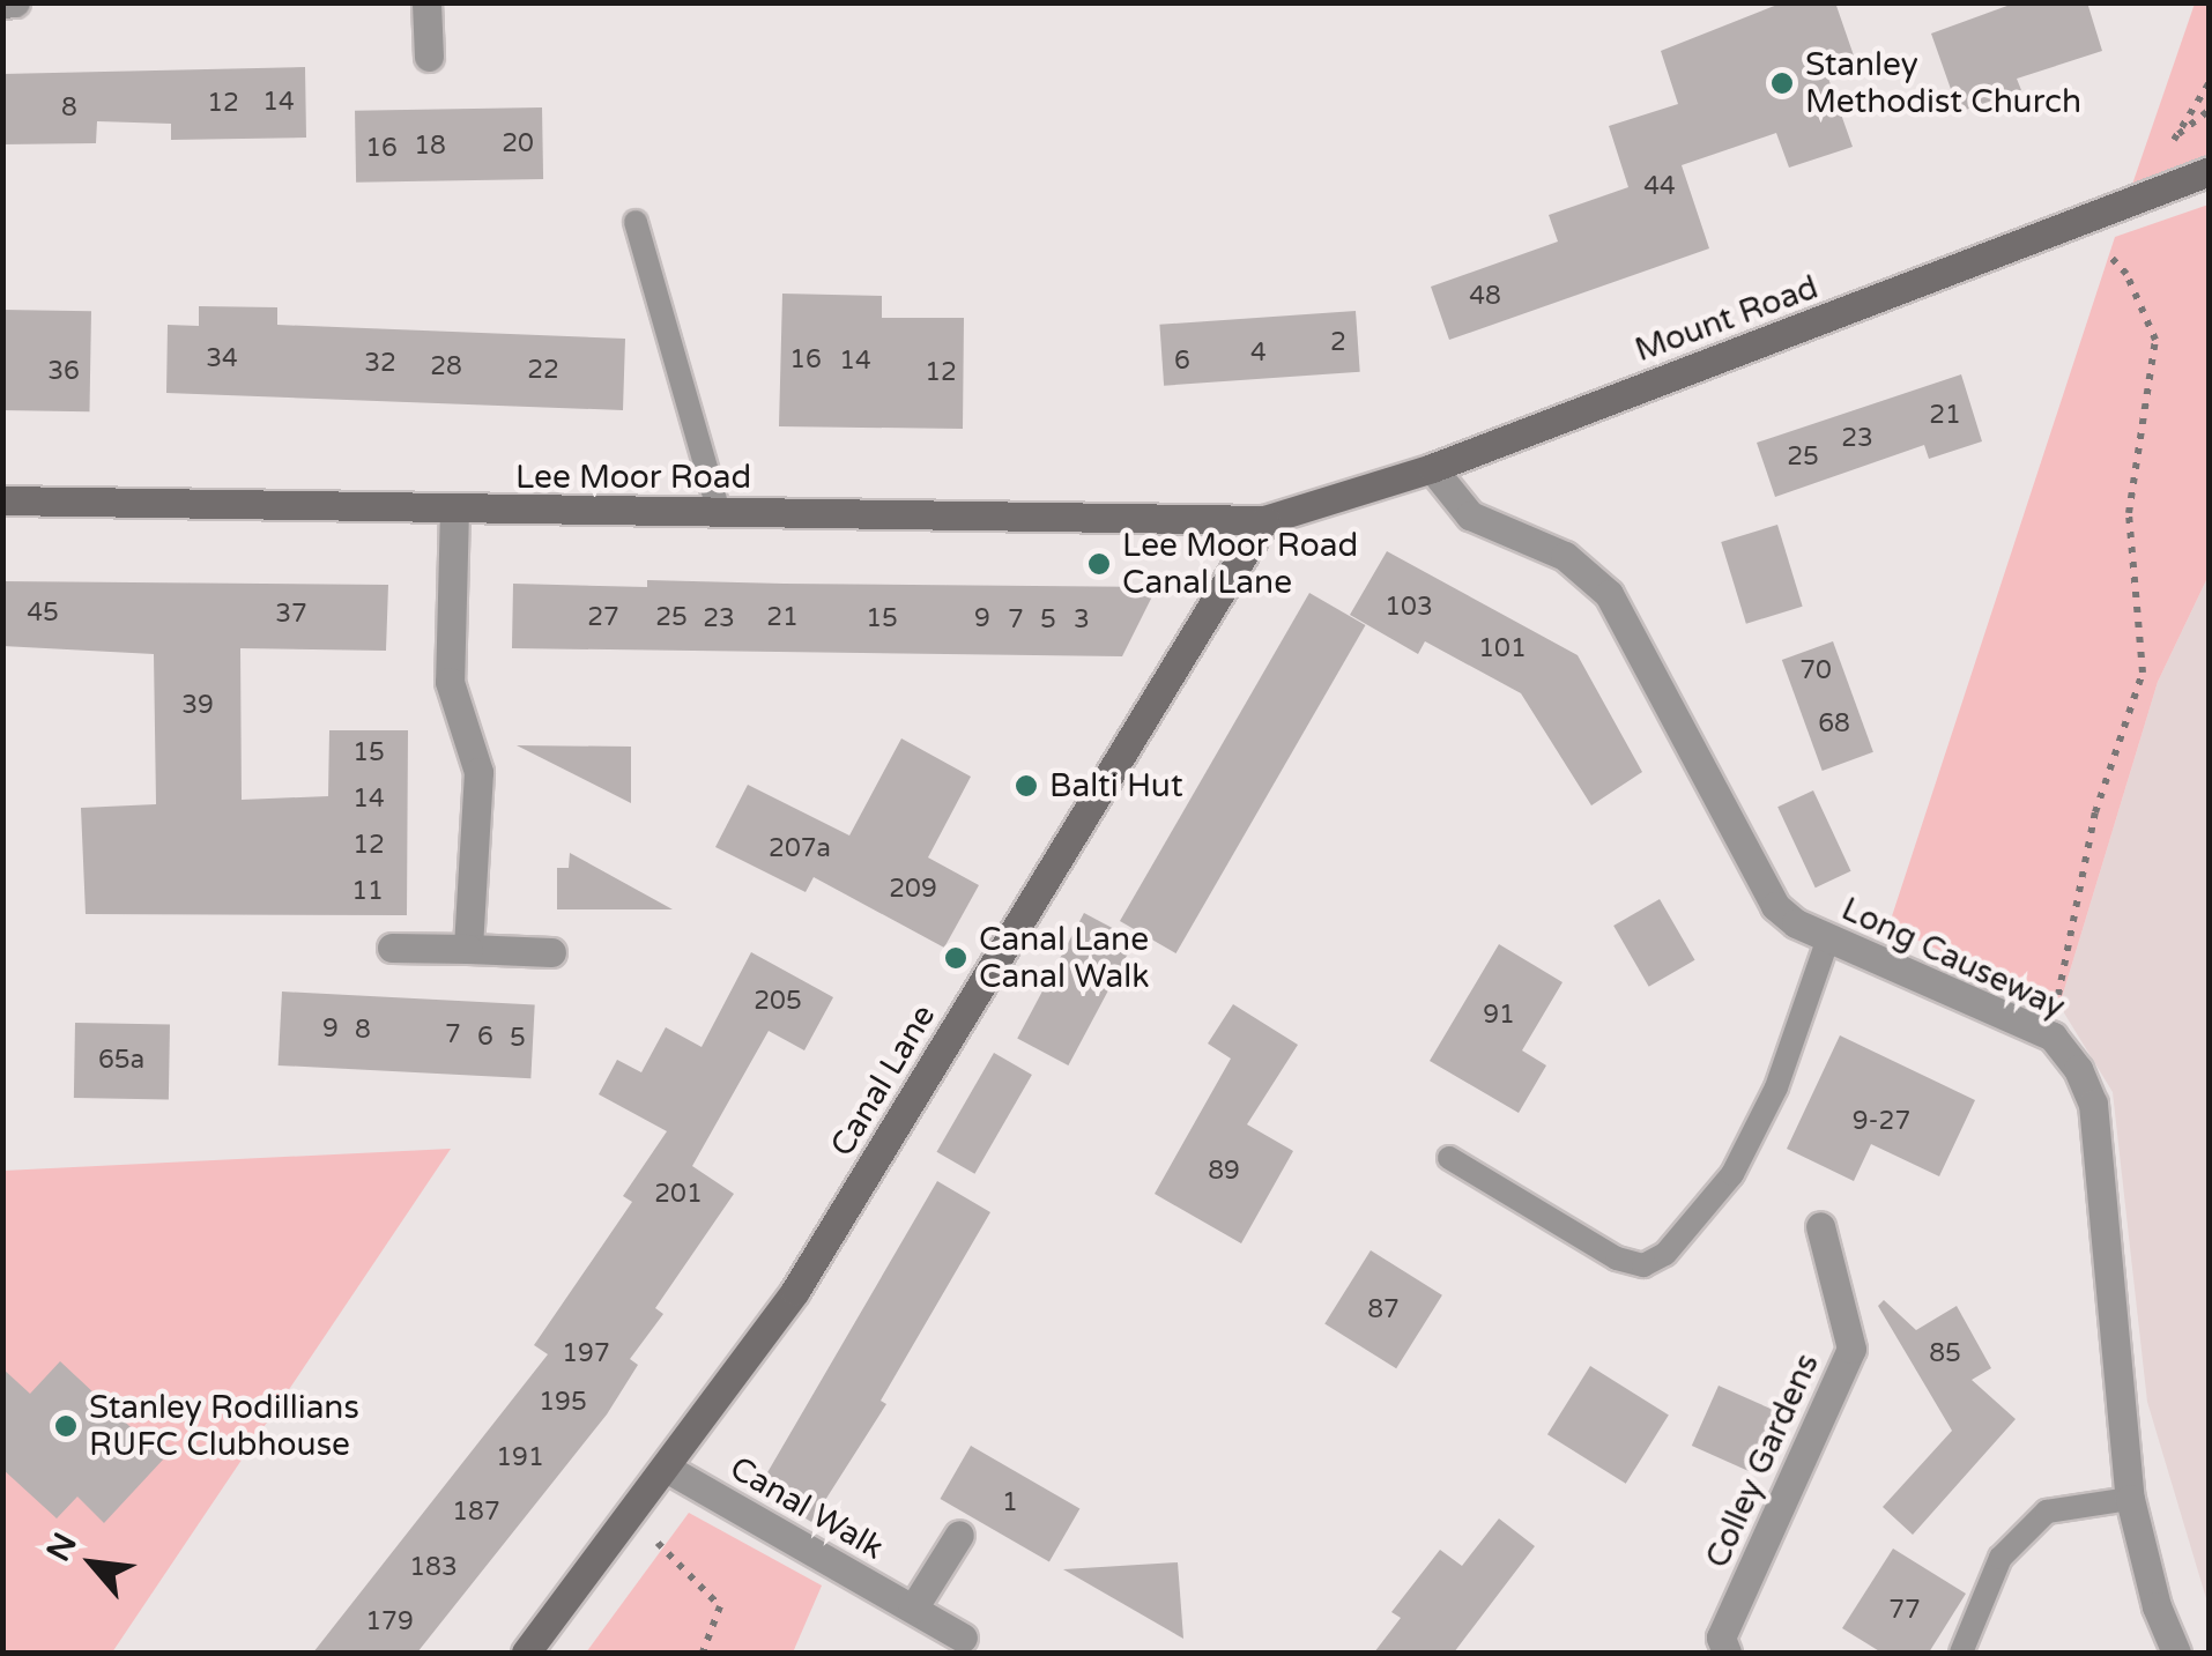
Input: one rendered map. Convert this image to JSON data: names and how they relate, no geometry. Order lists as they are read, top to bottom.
{
  "streets": {
    "street": [
      "Mount Road",
      "Lee Moor Road",
      "Long Causeway",
      "Canal Lane",
      "Colley Gardens",
      "Canal Walk"
    ]
  },
  "crossings": [
    ["Mount Road", "Lee Moor Road"],
    ["Mount Road", "Long Causeway"],
    ["Mount Road", "Canal Lane"],
    ["Lee Moor Road", "Canal Lane"],
    ["Canal Lane", "Canal Walk"]
  ],
  "places": [
    "Stanley Methodist Church",
    "Lee Moor Road Canal Lane",
    "Balti Hut",
    "Canal Lane Canal Walk",
    "Stanley Rodillians RUFC Clubhouse"
  ],
  "house_numbers": [
    "14",
    "12",
    "8",
    "20",
    "18",
    "16",
    "44",
    "48",
    "2",
    "4",
    "34",
    "16",
    "14",
    "6",
    "32",
    "28",
    "22",
    "36",
    "12",
    "21",
    "23",
    "25",
    "103",
    "45",
    "37",
    "27",
    "25",
    "21",
    "23",
    "15",
    "9",
    "7",
    "5",
    "3",
    "101",
    "70",
    "39",
    "68",
    "15",
    "14",
    "12",
    "207a",
    "209",
    "11",
    "205",
    "91",
    "9",
    "8",
    "7",
    "6",
    "5",
    "65a",
    "9-27",
    "89",
    "201",
    "87",
    "197",
    "85",
    "195",
    "191",
    "1",
    "187",
    "183",
    "77",
    "179"
  ],
  "north": "top left"
}
